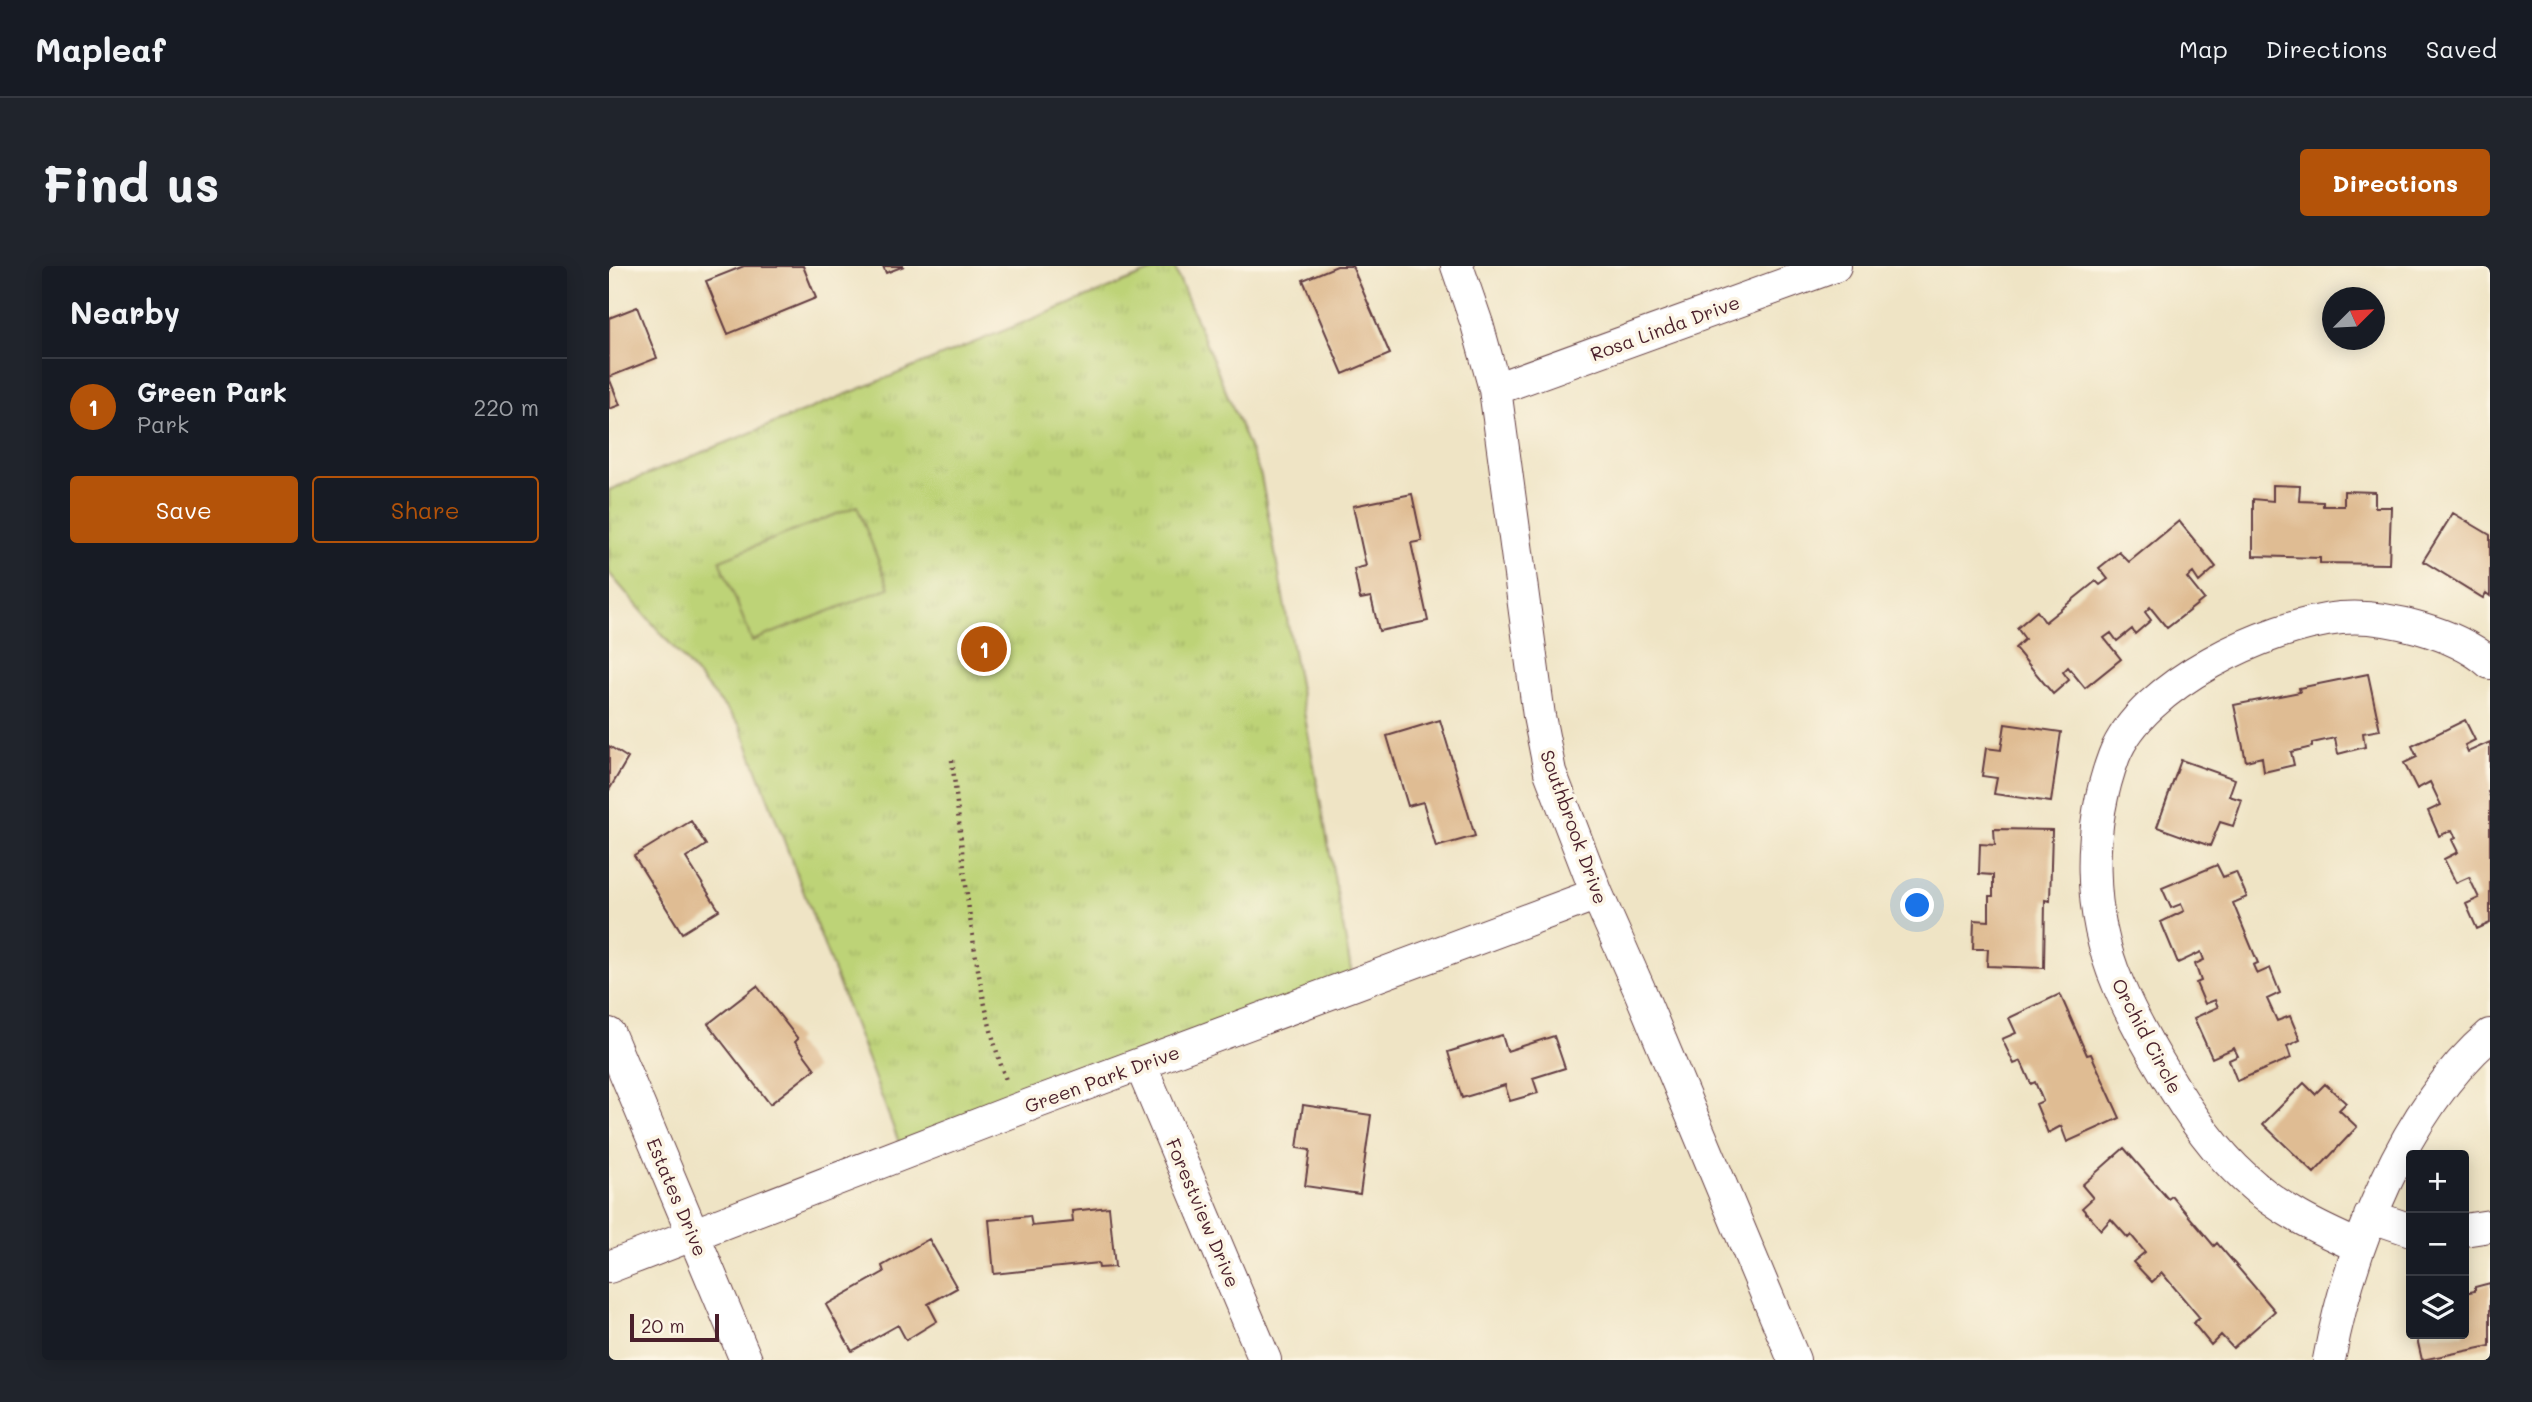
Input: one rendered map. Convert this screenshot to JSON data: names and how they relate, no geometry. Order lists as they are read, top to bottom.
{
  "streets": {
    "street": [
      "Rosa Linda Drive",
      "Southbrook Drive",
      "Orchid Circle",
      "Green Park Drive",
      "Estates Drive",
      "Forestview Drive"
    ]
  },
  "crossings": [
    ["Rosa Linda Drive", "Southbrook Drive"],
    ["Southbrook Drive", "Green Park Drive"],
    ["Green Park Drive", "Estates Drive"],
    ["Green Park Drive", "Forestview Drive"]
  ],
  "scale_bar": "20 m",
  "north": "top right",
  "page": {
    "header": "Mapleaf",
    "nav": ["Map", "Directions", "Saved"],
    "buttons": [
      "Directions",
      ["Save", "Share"]
    ],
    "title": "Find us",
    "heading": "Nearby",
    "list": [
      {
        "mark": "1",
        "name": "Green Park",
        "note": "Park",
        "value": "220 m"
      }
    ],
    "pins": "1",
    "map_buttons": ["+", "−"],
    "scale": "20 m"
  }
}
